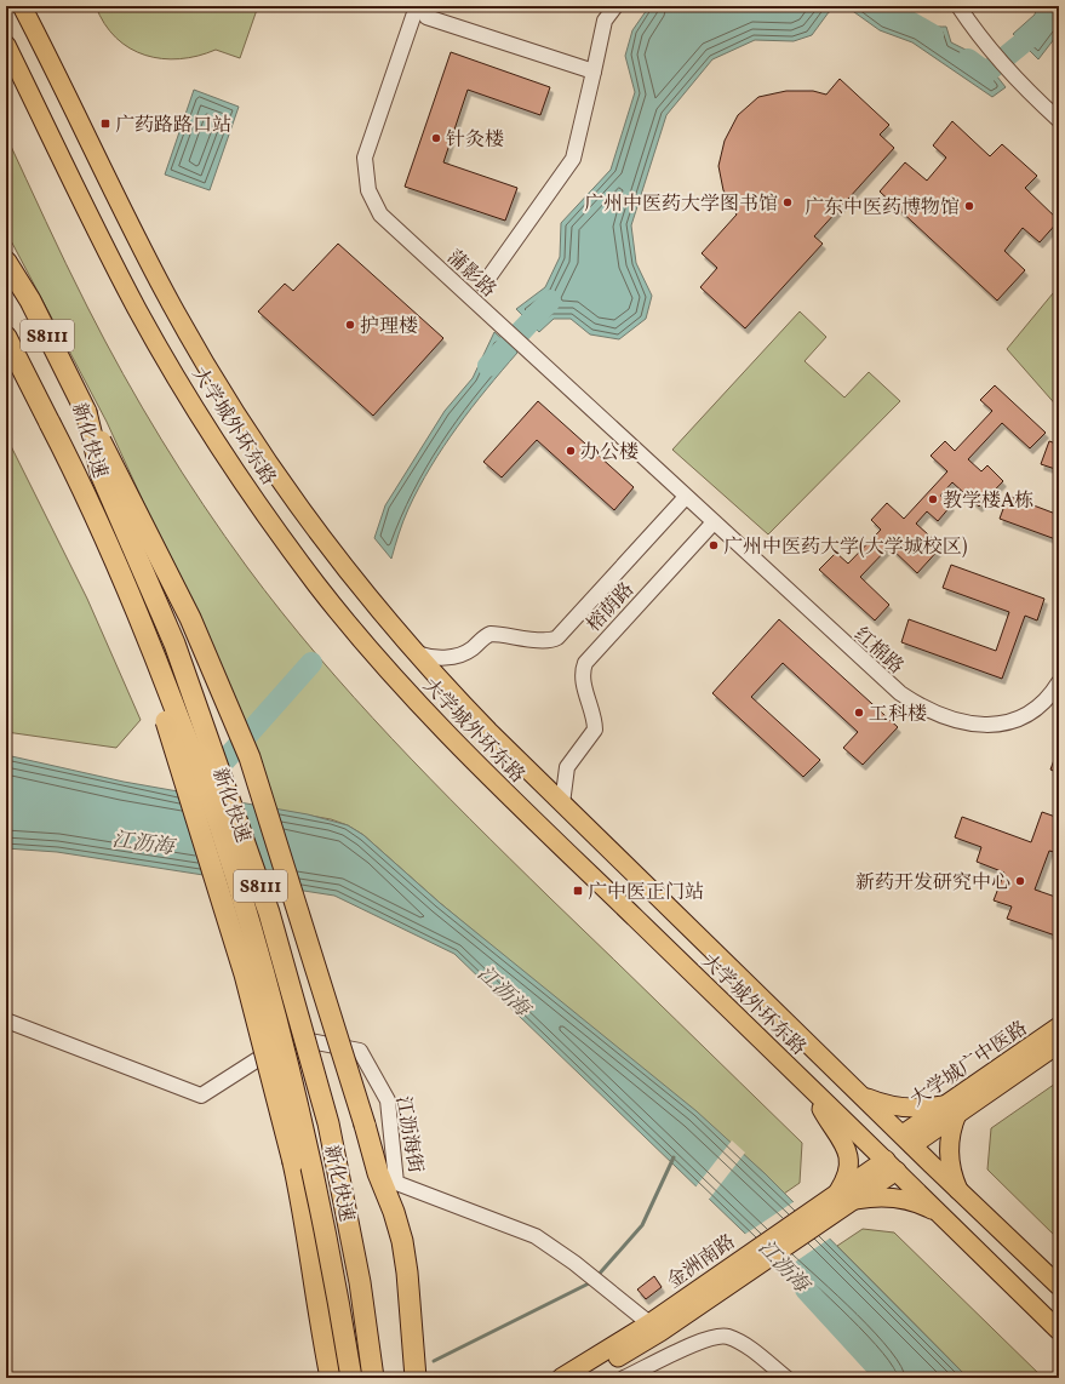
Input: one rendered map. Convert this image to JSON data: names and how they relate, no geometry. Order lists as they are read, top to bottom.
{
  "streets": {
    "highway": ["S8111", "新化快速"],
    "main road": ["大学城外环东路", "大学城广中医路", "金洲南路"],
    "street": [
      "蒲影路",
      "榕荫路",
      "红棉路",
      "江沥海街"
    ]
  },
  "crossings": [
    ["蒲影路", "榕荫路"],
    ["蒲影路", "红棉路"],
    ["大学城外环东路", "榕荫路"],
    ["大学城外环东路", "大学城广中医路"],
    ["大学城外环东路", "金洲南路"],
    ["榕荫路", "红棉路"],
    ["江沥海街", "金洲南路"]
  ],
  "water": ["江沥海"],
  "places": {
    "transit": ["广药路路口站", "广中医正门站"],
    "other": [
      "针灸楼",
      "广州中医药大学图书馆",
      "广东中医药博物馆",
      "护理楼",
      "办公楼",
      "教学楼A栋",
      "广州中医药大学(大学城校区)",
      "工科楼",
      "新药开发研究中心"
    ]
  }
}
